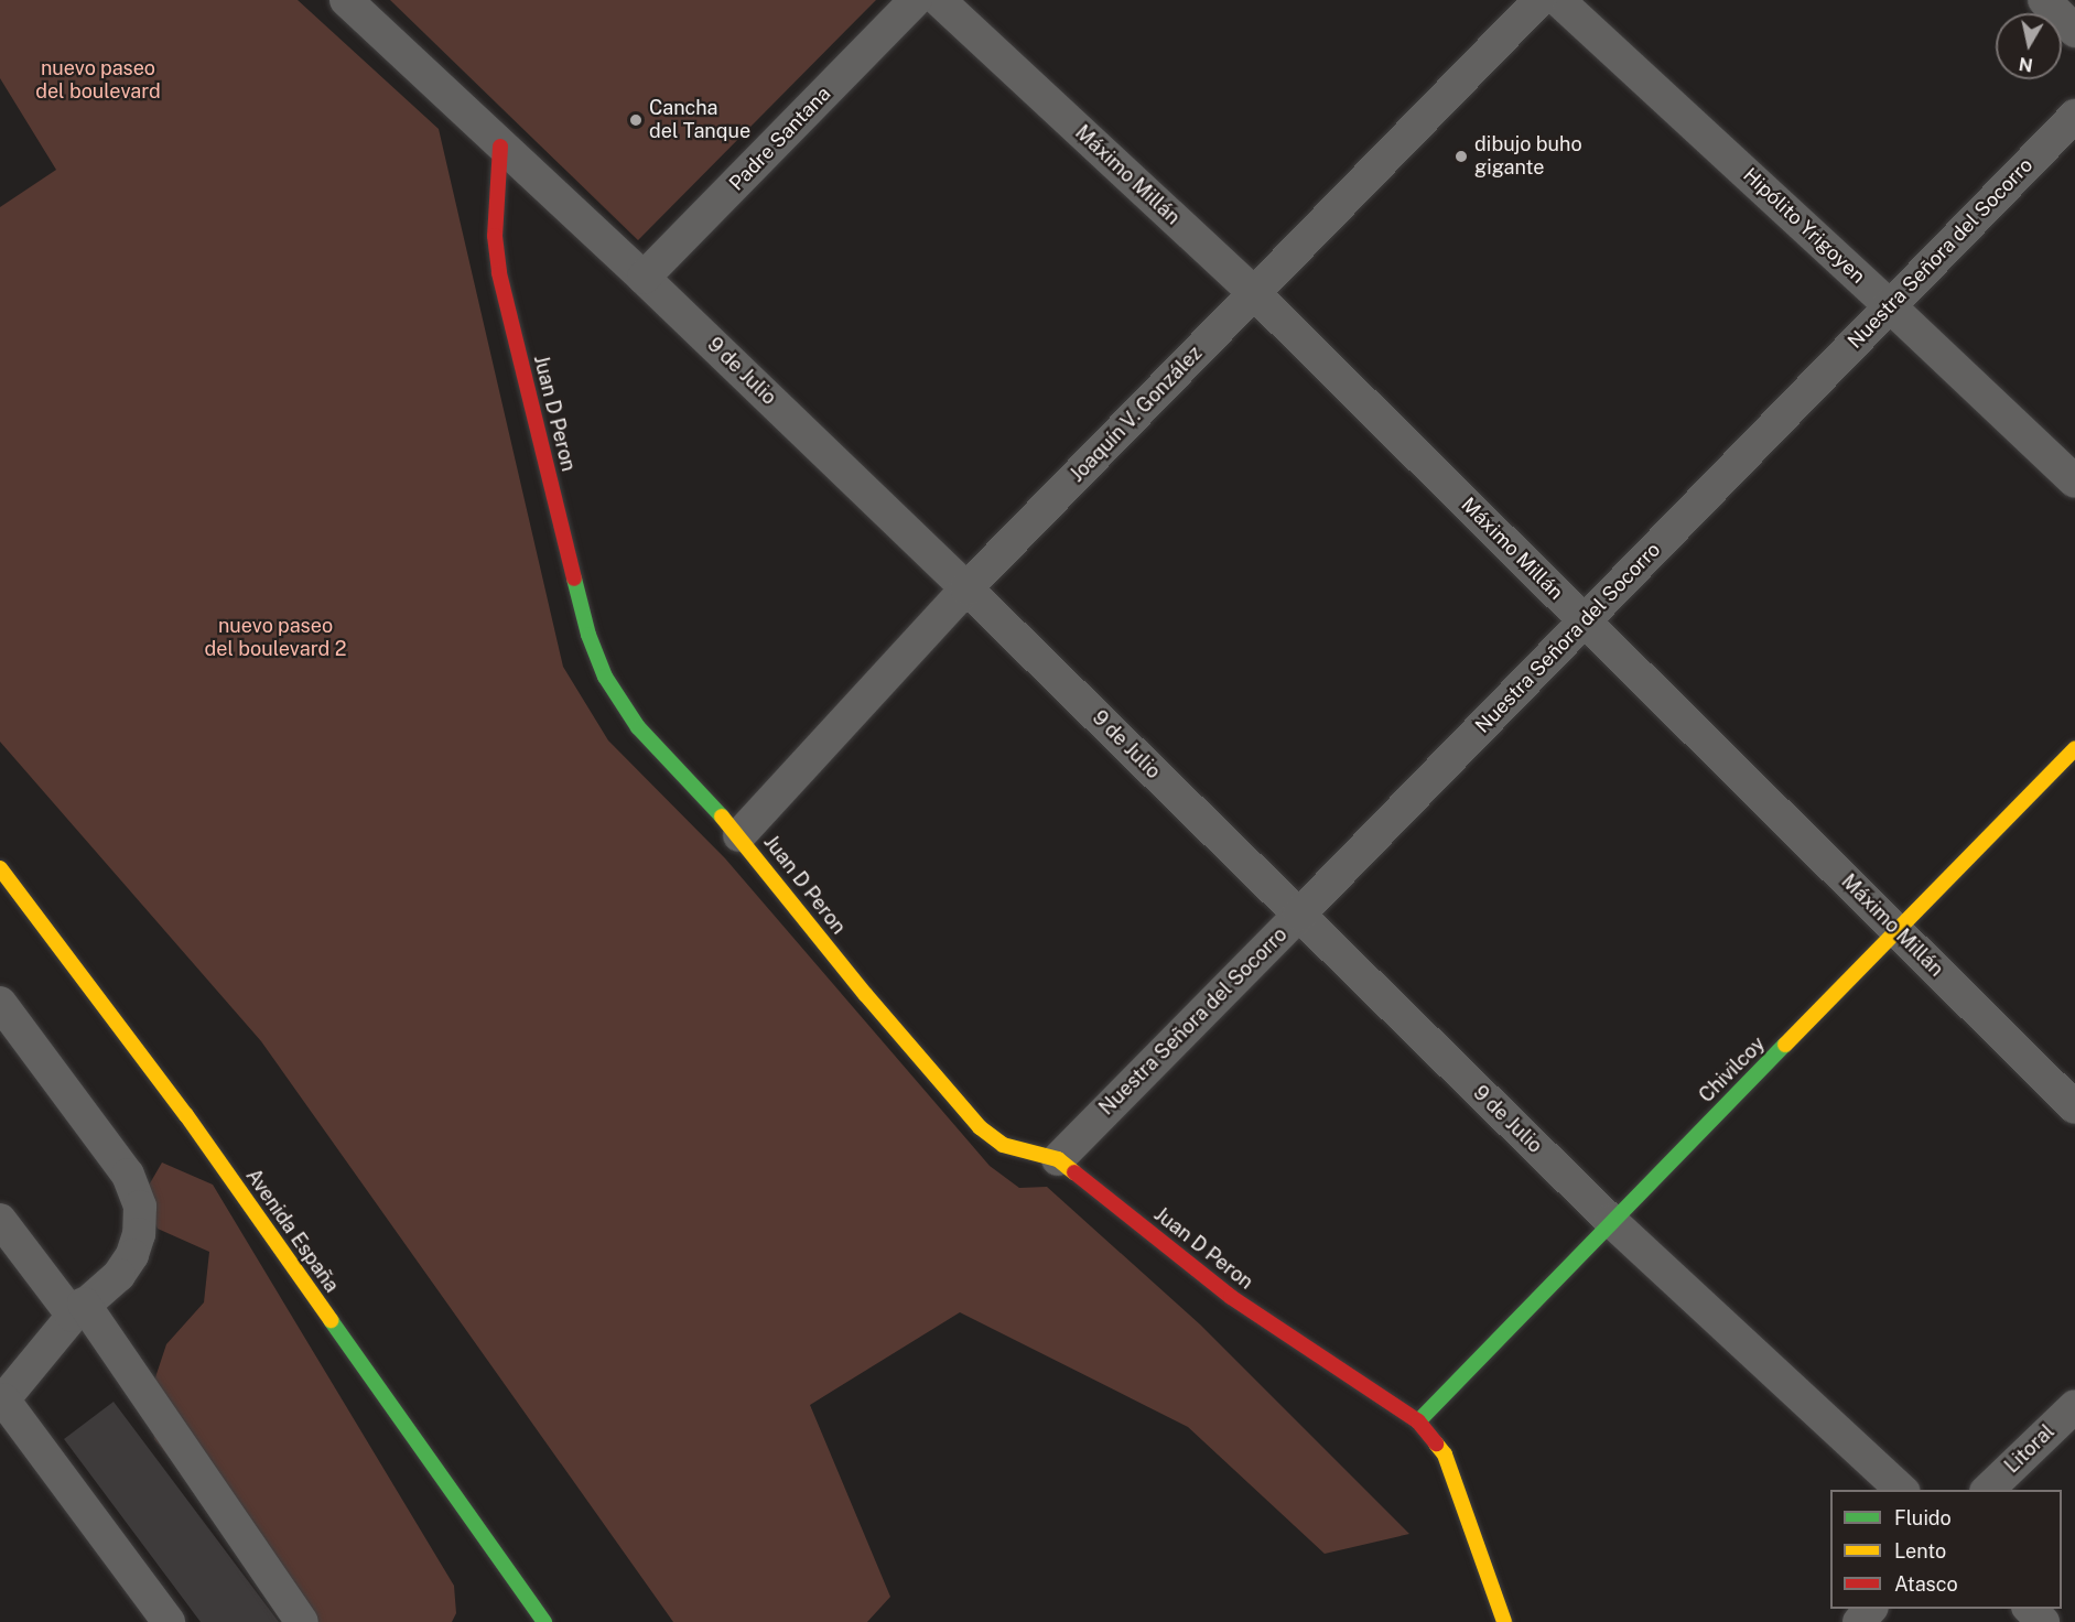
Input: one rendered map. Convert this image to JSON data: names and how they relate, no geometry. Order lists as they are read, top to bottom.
{
  "streets": {
    "street": [
      "Padre Santana",
      "Máximo Millán",
      "Hipólito Yrigoyen",
      "Nuestra Señora del Socorro",
      "9 de Julio",
      "Juan D Peron",
      "Joaquín V. González",
      "Chivilcoy",
      "Avenida España",
      "Litoral"
    ]
  },
  "crossings": [
    ["Padre Santana", "9 de Julio"],
    ["Máximo Millán", "Nuestra Señora del Socorro"],
    ["Máximo Millán", "Joaquín V. González"],
    ["Máximo Millán", "Chivilcoy"],
    ["Hipólito Yrigoyen", "Nuestra Señora del Socorro"],
    ["Nuestra Señora del Socorro", "9 de Julio"],
    ["Nuestra Señora del Socorro", "Juan D Peron"],
    ["9 de Julio", "Juan D Peron"],
    ["9 de Julio", "Joaquín V. González"],
    ["9 de Julio", "Chivilcoy"],
    ["Juan D Peron", "Joaquín V. González"],
    ["Juan D Peron", "Chivilcoy"]
  ],
  "parks": ["nuevo paseo del boulevard", "nuevo paseo del boulevard 2"],
  "places": ["Cancha del Tanque", "dibujo buho gigante"],
  "legend": ["Fluido", "Lento", "Atasco"],
  "north": "bottom"
}
